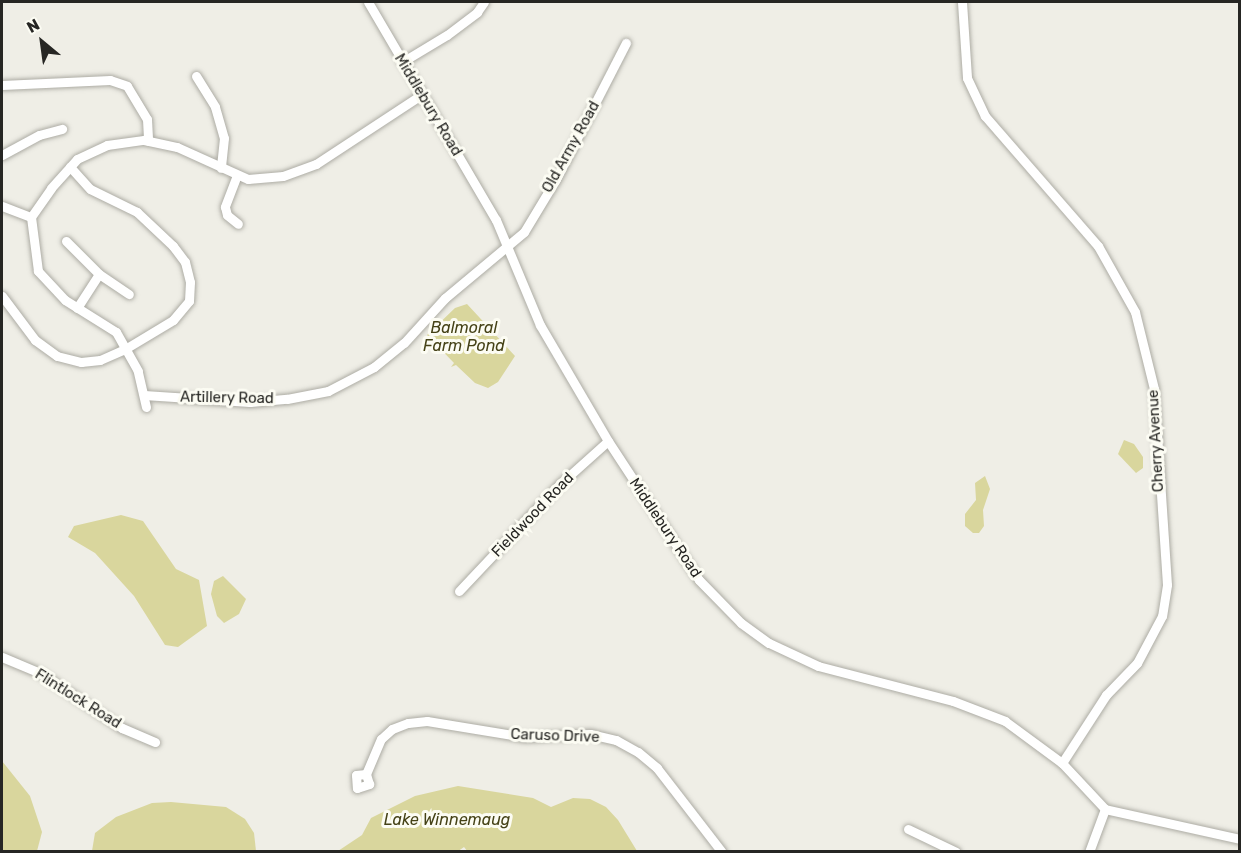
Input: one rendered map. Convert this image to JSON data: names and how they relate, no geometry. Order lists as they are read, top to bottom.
{
  "streets": {
    "street": [
      "Middlebury Road",
      "Old Army Road",
      "Artillery Road",
      "Cherry Avenue",
      "Fieldwood Road",
      "Flintlock Road",
      "Caruso Drive"
    ]
  },
  "crossings": [
    ["Middlebury Road", "Old Army Road"],
    ["Middlebury Road", "Artillery Road"],
    ["Middlebury Road", "Cherry Avenue"],
    ["Middlebury Road", "Fieldwood Road"],
    ["Old Army Road", "Artillery Road"]
  ],
  "water": ["Balmoral Farm Pond", "Lake Winnemaug"],
  "north": "top left"
}
